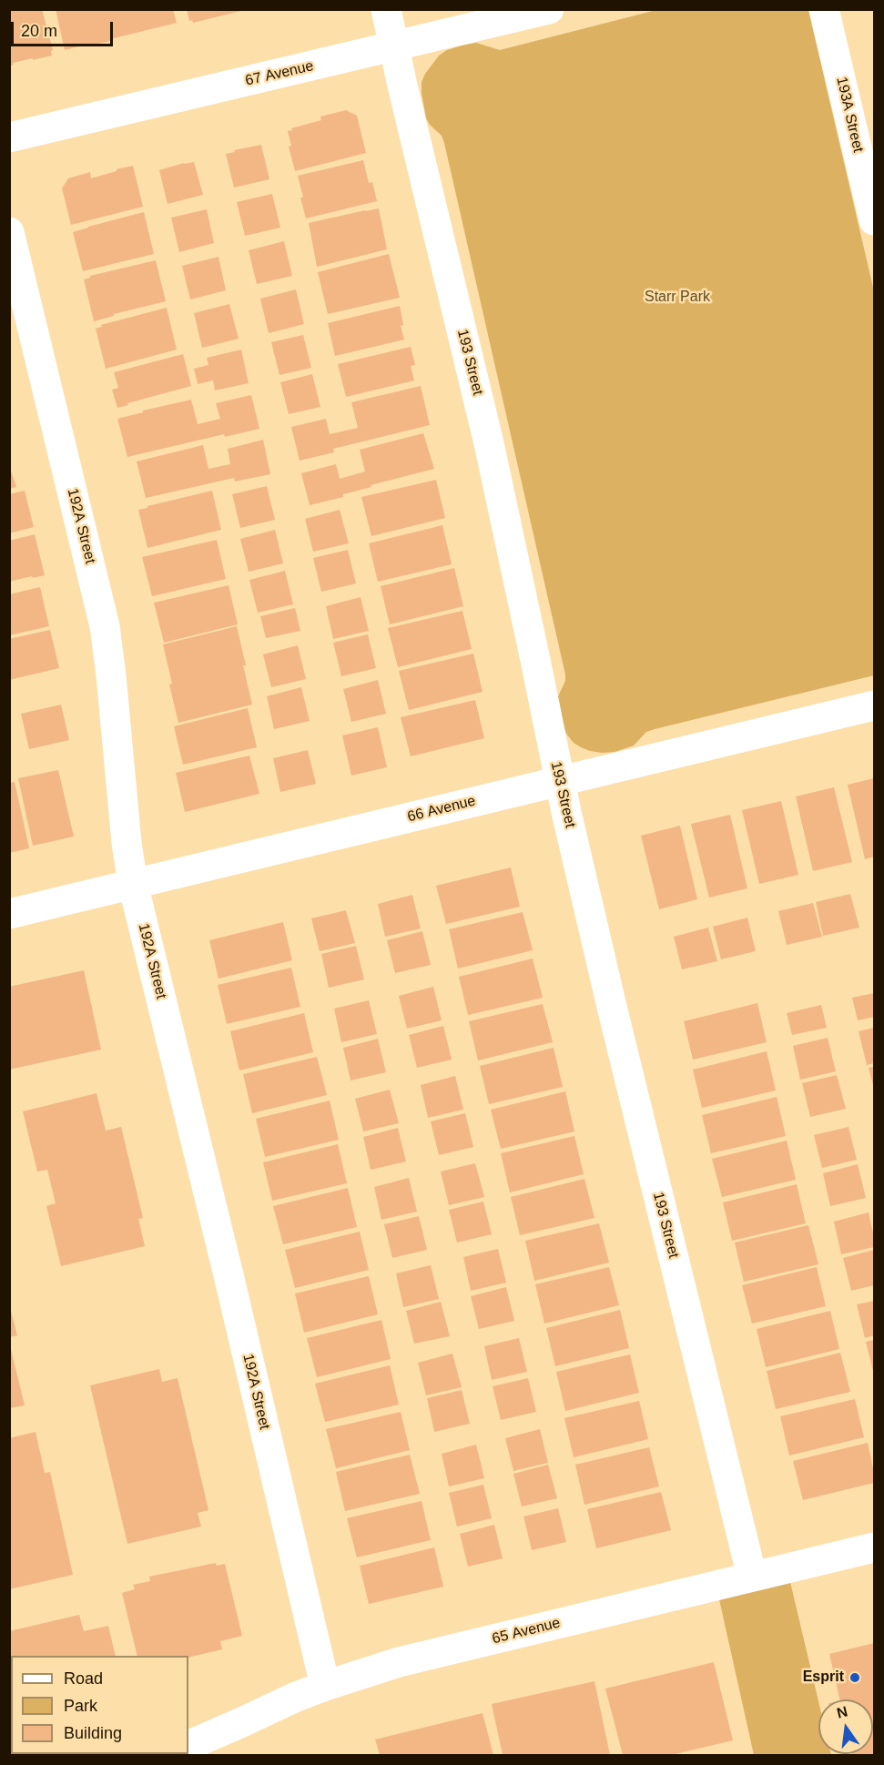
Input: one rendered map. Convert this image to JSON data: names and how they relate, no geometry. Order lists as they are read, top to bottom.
{
  "streets": {
    "street": [
      "67 Avenue",
      "193A Street",
      "193 Street",
      "192A Street",
      "66 Avenue",
      "65 Avenue"
    ]
  },
  "crossings": [
    ["67 Avenue", "193 Street"],
    ["193 Street", "66 Avenue"],
    ["193 Street", "65 Avenue"],
    ["192A Street", "66 Avenue"],
    ["192A Street", "65 Avenue"]
  ],
  "parks": ["Starr Park"],
  "places": ["Esprit"],
  "legend": ["Road", "Park", "Building"],
  "scale_bar": "20 m",
  "north": "top"
}
